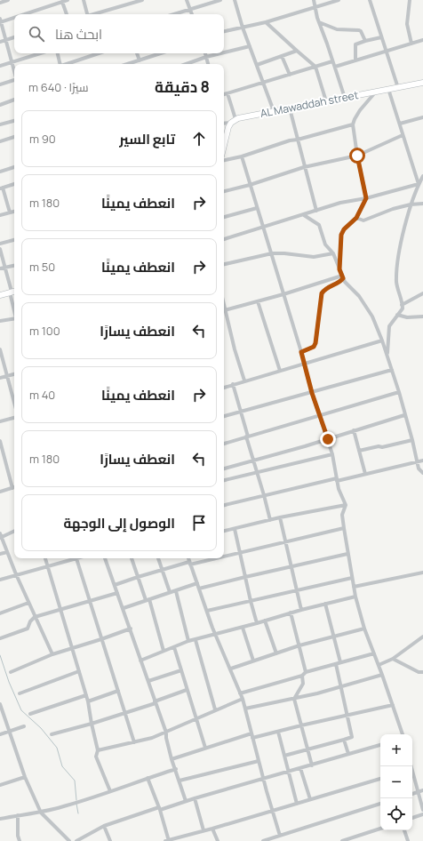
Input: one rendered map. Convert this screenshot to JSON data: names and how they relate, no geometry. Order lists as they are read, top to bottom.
{
  "streets": {
    "street": ["AL Mawaddah street"]
  },
  "page": {
    "search": "ابحث هنا",
    "heading": ["8 دقيقة", "سيرًا · 640 m"],
    "list": [
      ["تابع السير", "90 m"],
      ["انعطف يمينًا", "180 m"],
      ["انعطف يمينًا", "50 m"],
      ["انعطف يسارًا", "100 m"],
      ["انعطف يمينًا", "40 m"],
      ["انعطف يسارًا", "180 m"],
      "الوصول إلى الوجهة"
    ],
    "map_buttons": ["+", "−"]
  }
}
